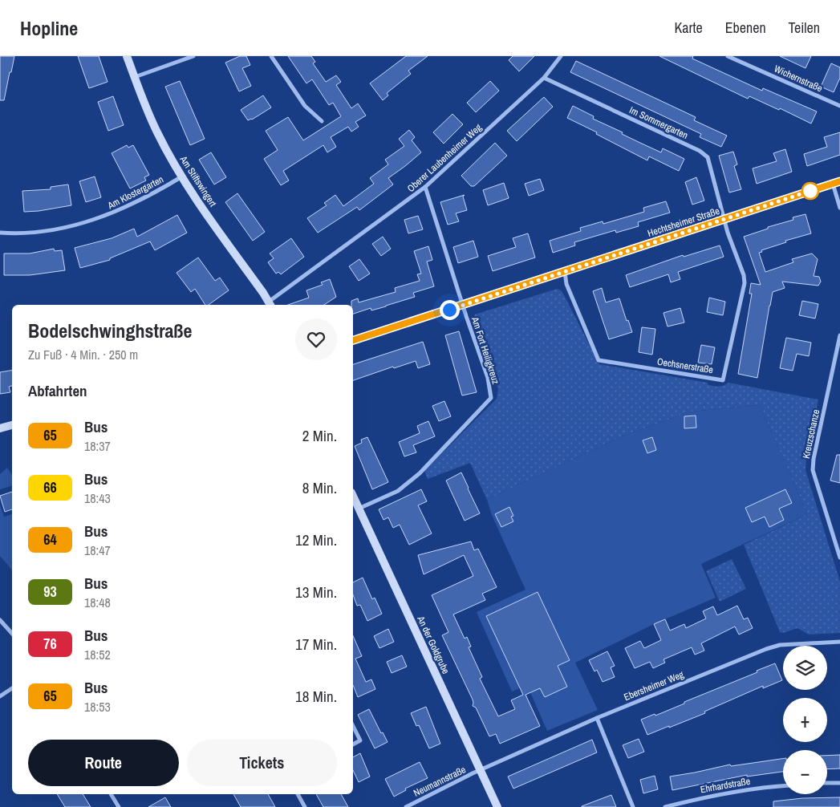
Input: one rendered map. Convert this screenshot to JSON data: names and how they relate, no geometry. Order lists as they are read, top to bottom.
{
  "streets": {
    "street": [
      "Wichernstraße",
      "Im Sommergarten",
      "Oberer Laubenheimer Weg",
      "Am Stiftswingert",
      "Am Klostergarten",
      "Hechtsheimer Straße",
      "Am Fort Heiligkreuz",
      "Oechsnerstraße",
      "Kreuzschanze",
      "An der Goldgrube",
      "Ebersheimer Weg",
      "Neumannstraße",
      "Ehrhardstraße"
    ]
  },
  "crossings": [
    ["Im Sommergarten", "Oberer Laubenheimer Weg"],
    ["Im Sommergarten", "Hechtsheimer Straße"],
    ["Im Sommergarten", "Oechsnerstraße"],
    ["Oberer Laubenheimer Weg", "Am Stiftswingert"],
    ["Oberer Laubenheimer Weg", "Am Fort Heiligkreuz"],
    ["Am Stiftswingert", "Am Klostergarten"],
    ["Hechtsheimer Straße", "Am Fort Heiligkreuz"],
    ["Hechtsheimer Straße", "Oechsnerstraße"],
    ["Am Fort Heiligkreuz", "An der Goldgrube"],
    ["An der Goldgrube", "Ebersheimer Weg"],
    ["An der Goldgrube", "Neumannstraße"],
    ["Ebersheimer Weg", "Neumannstraße"]
  ],
  "lines": ["bus line 65"],
  "page": {
    "header": "Hopline",
    "nav": ["Karte", "Ebenen", "Teilen"],
    "heading": [
      ["Bodelschwinghstraße", "Zu Fuß · 4 Min. · 250 m"],
      "Abfahrten"
    ],
    "list": [
      {
        "mark": "65",
        "name": "Bus",
        "note": "18:37",
        "value": "2 Min."
      },
      {
        "mark": "66",
        "name": "Bus",
        "note": "18:43",
        "value": "8 Min."
      },
      {
        "mark": "64",
        "name": "Bus",
        "note": "18:47",
        "value": "12 Min."
      },
      {
        "mark": "93",
        "name": "Bus",
        "note": "18:48",
        "value": "13 Min."
      },
      {
        "mark": "76",
        "name": "Bus",
        "note": "18:52",
        "value": "17 Min."
      },
      {
        "mark": "65",
        "name": "Bus",
        "note": "18:53",
        "value": "18 Min."
      }
    ],
    "map_buttons": ["+", "−"],
    "buttons": ["Route", "Tickets"]
  }
}
